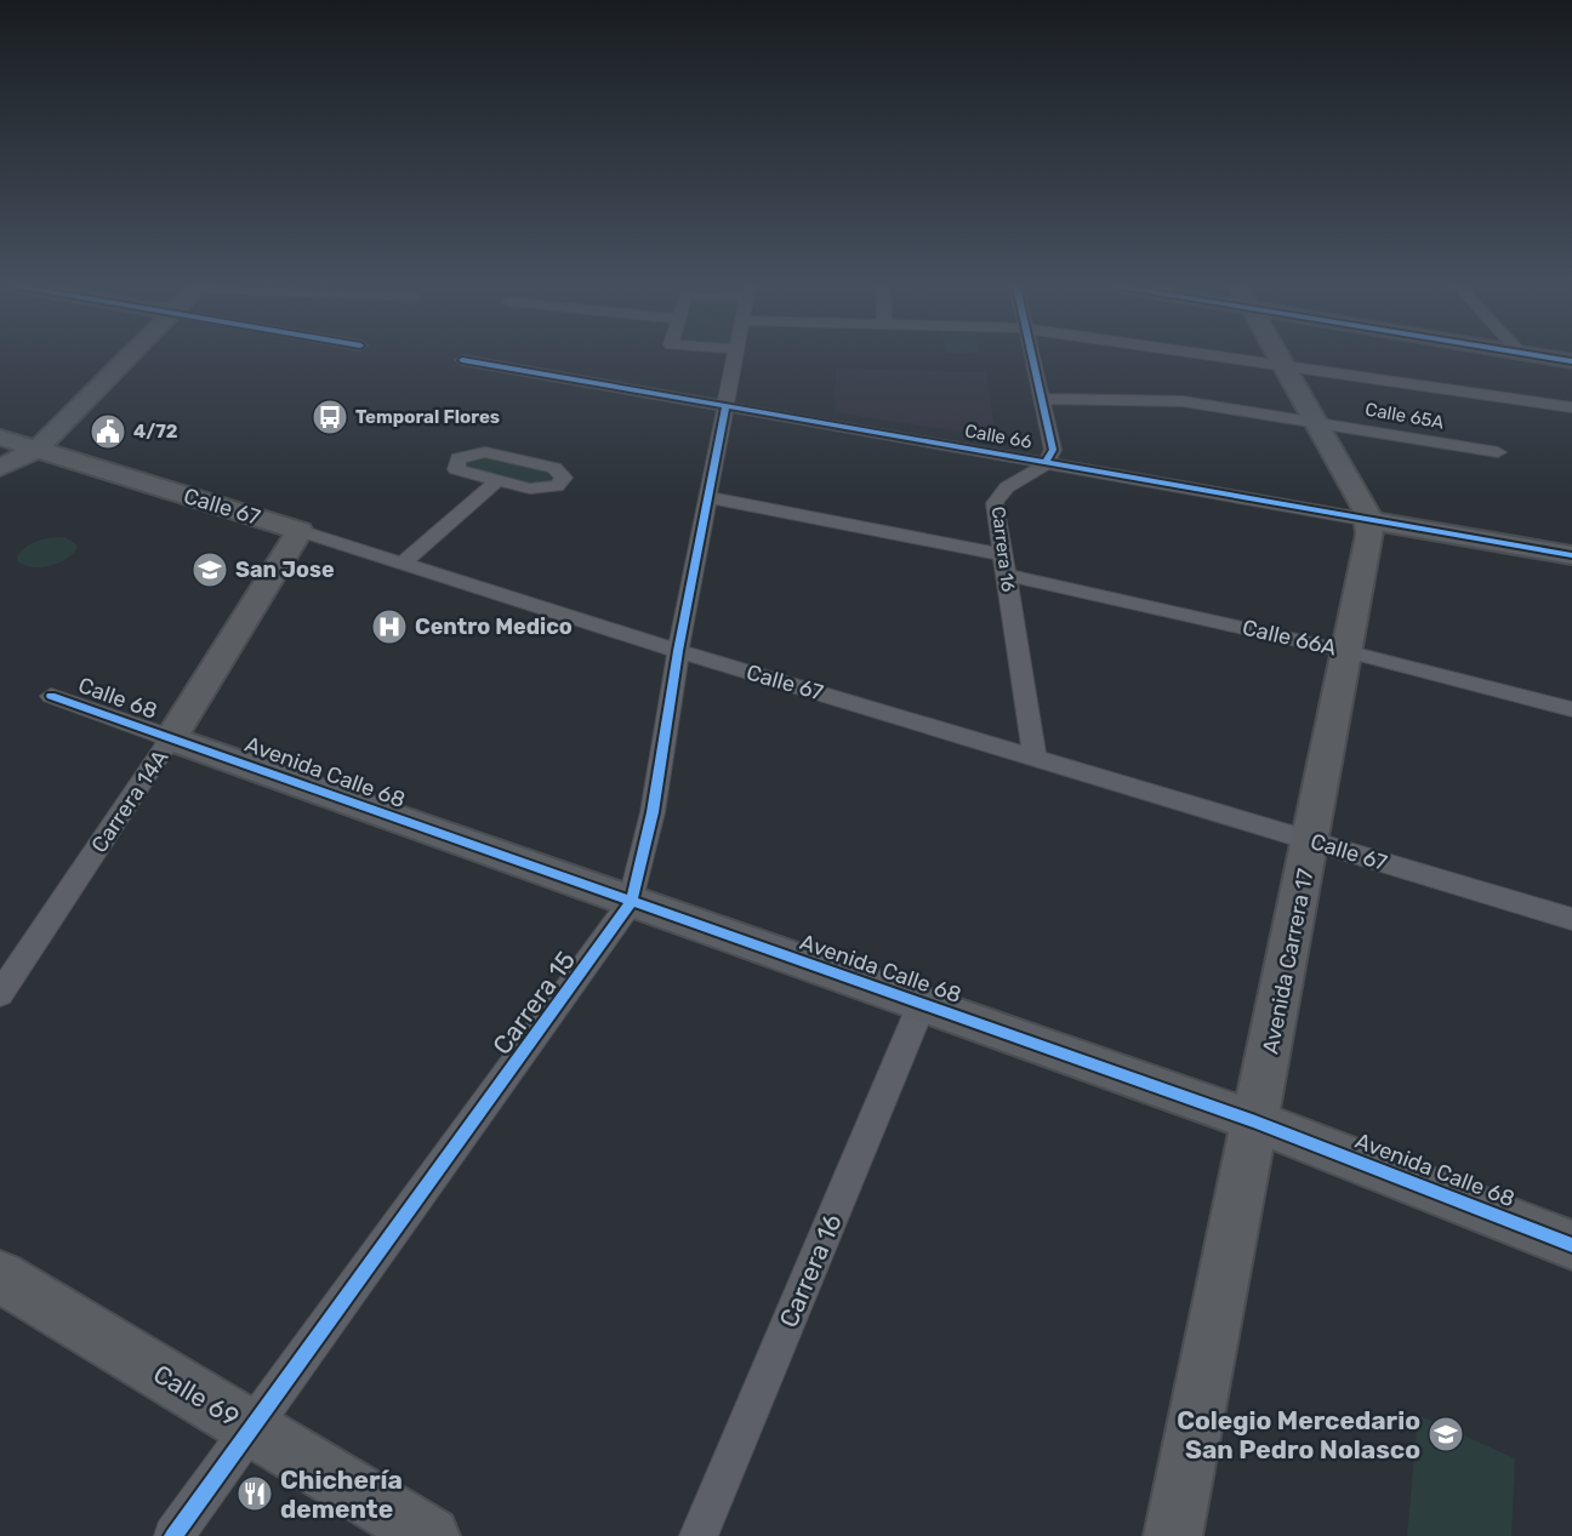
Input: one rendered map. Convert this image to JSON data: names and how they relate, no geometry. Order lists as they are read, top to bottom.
{
  "streets": {
    "main road": [
      "Calle 66",
      "Calle 67",
      "Avenida Calle 68",
      "Carrera 14A",
      "Avenida Carrera 17",
      "Calle 69"
    ],
    "street": [
      "Calle 65A",
      "Carrera 16",
      "Calle 66A",
      "Calle 68",
      "Carrera 15"
    ]
  },
  "crossings": [
    ["Calle 66", "Carrera 16"],
    ["Calle 66", "Avenida Carrera 17"],
    ["Calle 66", "Carrera 15"],
    ["Calle 67", "Carrera 16"],
    ["Calle 67", "Carrera 14A"],
    ["Calle 67", "Avenida Carrera 17"],
    ["Calle 67", "Carrera 15"],
    ["Carrera 16", "Calle 66A"],
    ["Carrera 16", "Avenida Calle 68"],
    ["Calle 66A", "Avenida Carrera 17"],
    ["Calle 66A", "Carrera 15"],
    ["Calle 68", "Avenida Calle 68"],
    ["Calle 68", "Carrera 14A"],
    ["Avenida Calle 68", "Carrera 14A"],
    ["Avenida Calle 68", "Avenida Carrera 17"],
    ["Avenida Calle 68", "Carrera 15"],
    ["Carrera 15", "Calle 69"]
  ],
  "places": {
    "bus stop": ["Temporal Flores"],
    "public building": ["4/72"],
    "school or university": ["San Jose", "Colegio Mercedario San Pedro Nolasco"],
    "hospital": ["Centro Medico"],
    "restaurant": ["Chichería demente"]
  }
}
